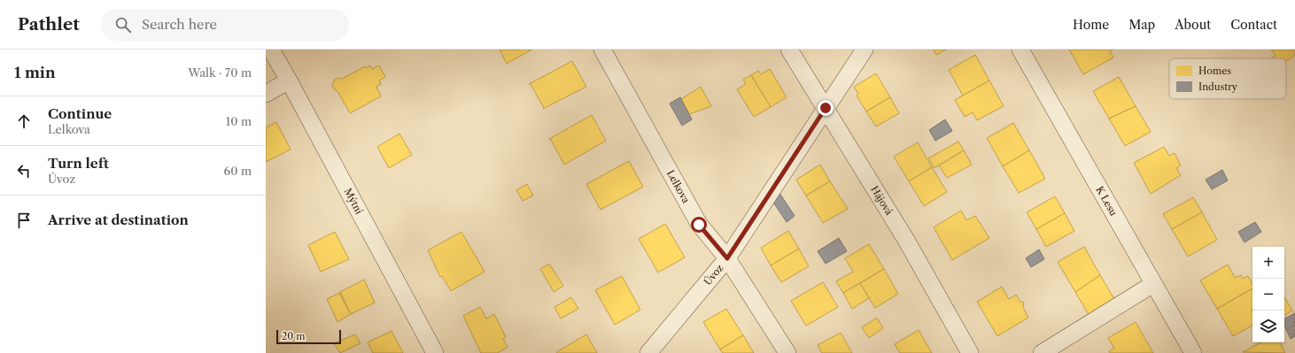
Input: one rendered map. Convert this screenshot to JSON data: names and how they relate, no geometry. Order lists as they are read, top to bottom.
{
  "streets": {
    "street": [
      "Lelkova",
      "Hájová",
      "Mýtní",
      "K Lesu",
      "Úvoz"
    ]
  },
  "crossings": [
    ["Lelkova", "Úvoz"],
    ["Hájová", "Úvoz"]
  ],
  "legend": ["Homes", "Industry"],
  "scale_bar": "20 m",
  "page": {
    "header": "Pathlet",
    "search": "Search here",
    "nav": [
      "Home",
      "Map",
      "About",
      "Contact"
    ],
    "heading": ["1 min", "Walk · 70 m"],
    "list": [
      ["Continue", "Lelkova", "10 m"],
      ["Turn left", "Úvoz", "60 m"],
      "Arrive at destination"
    ],
    "map_buttons": ["+", "−"],
    "scale": "20 m"
  }
}
